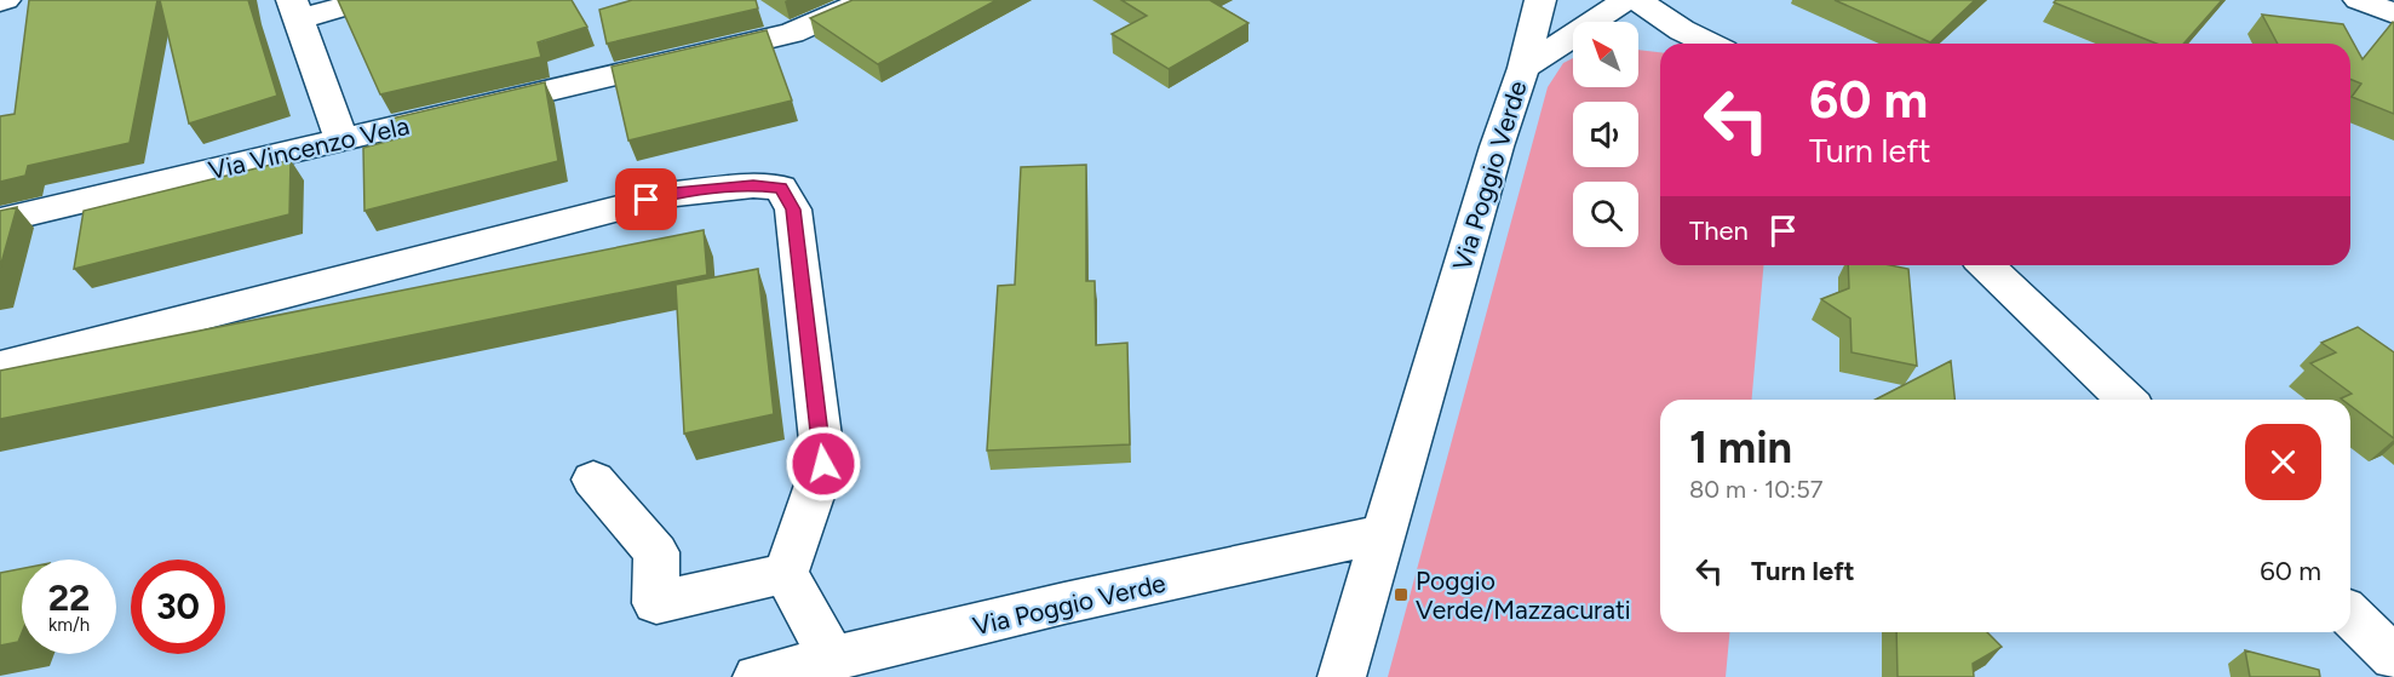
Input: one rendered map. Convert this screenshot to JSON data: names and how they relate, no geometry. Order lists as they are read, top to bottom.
{
  "streets": {
    "street": ["Via Vincenzo Vela", "Via Poggio Verde"]
  },
  "places": {
    "transit": ["Poggio Verde/Mazzacurati"]
  },
  "north": "top left",
  "page": {
    "turn": ["60 m", "Turn left"],
    "then": "Then",
    "heading": ["1 min", "80 m · 10:57"],
    "list": [
      {
        "name": "Turn left",
        "value": "60 m"
      }
    ],
    "speed": "22 km/h",
    "limit": "30"
  }
}
